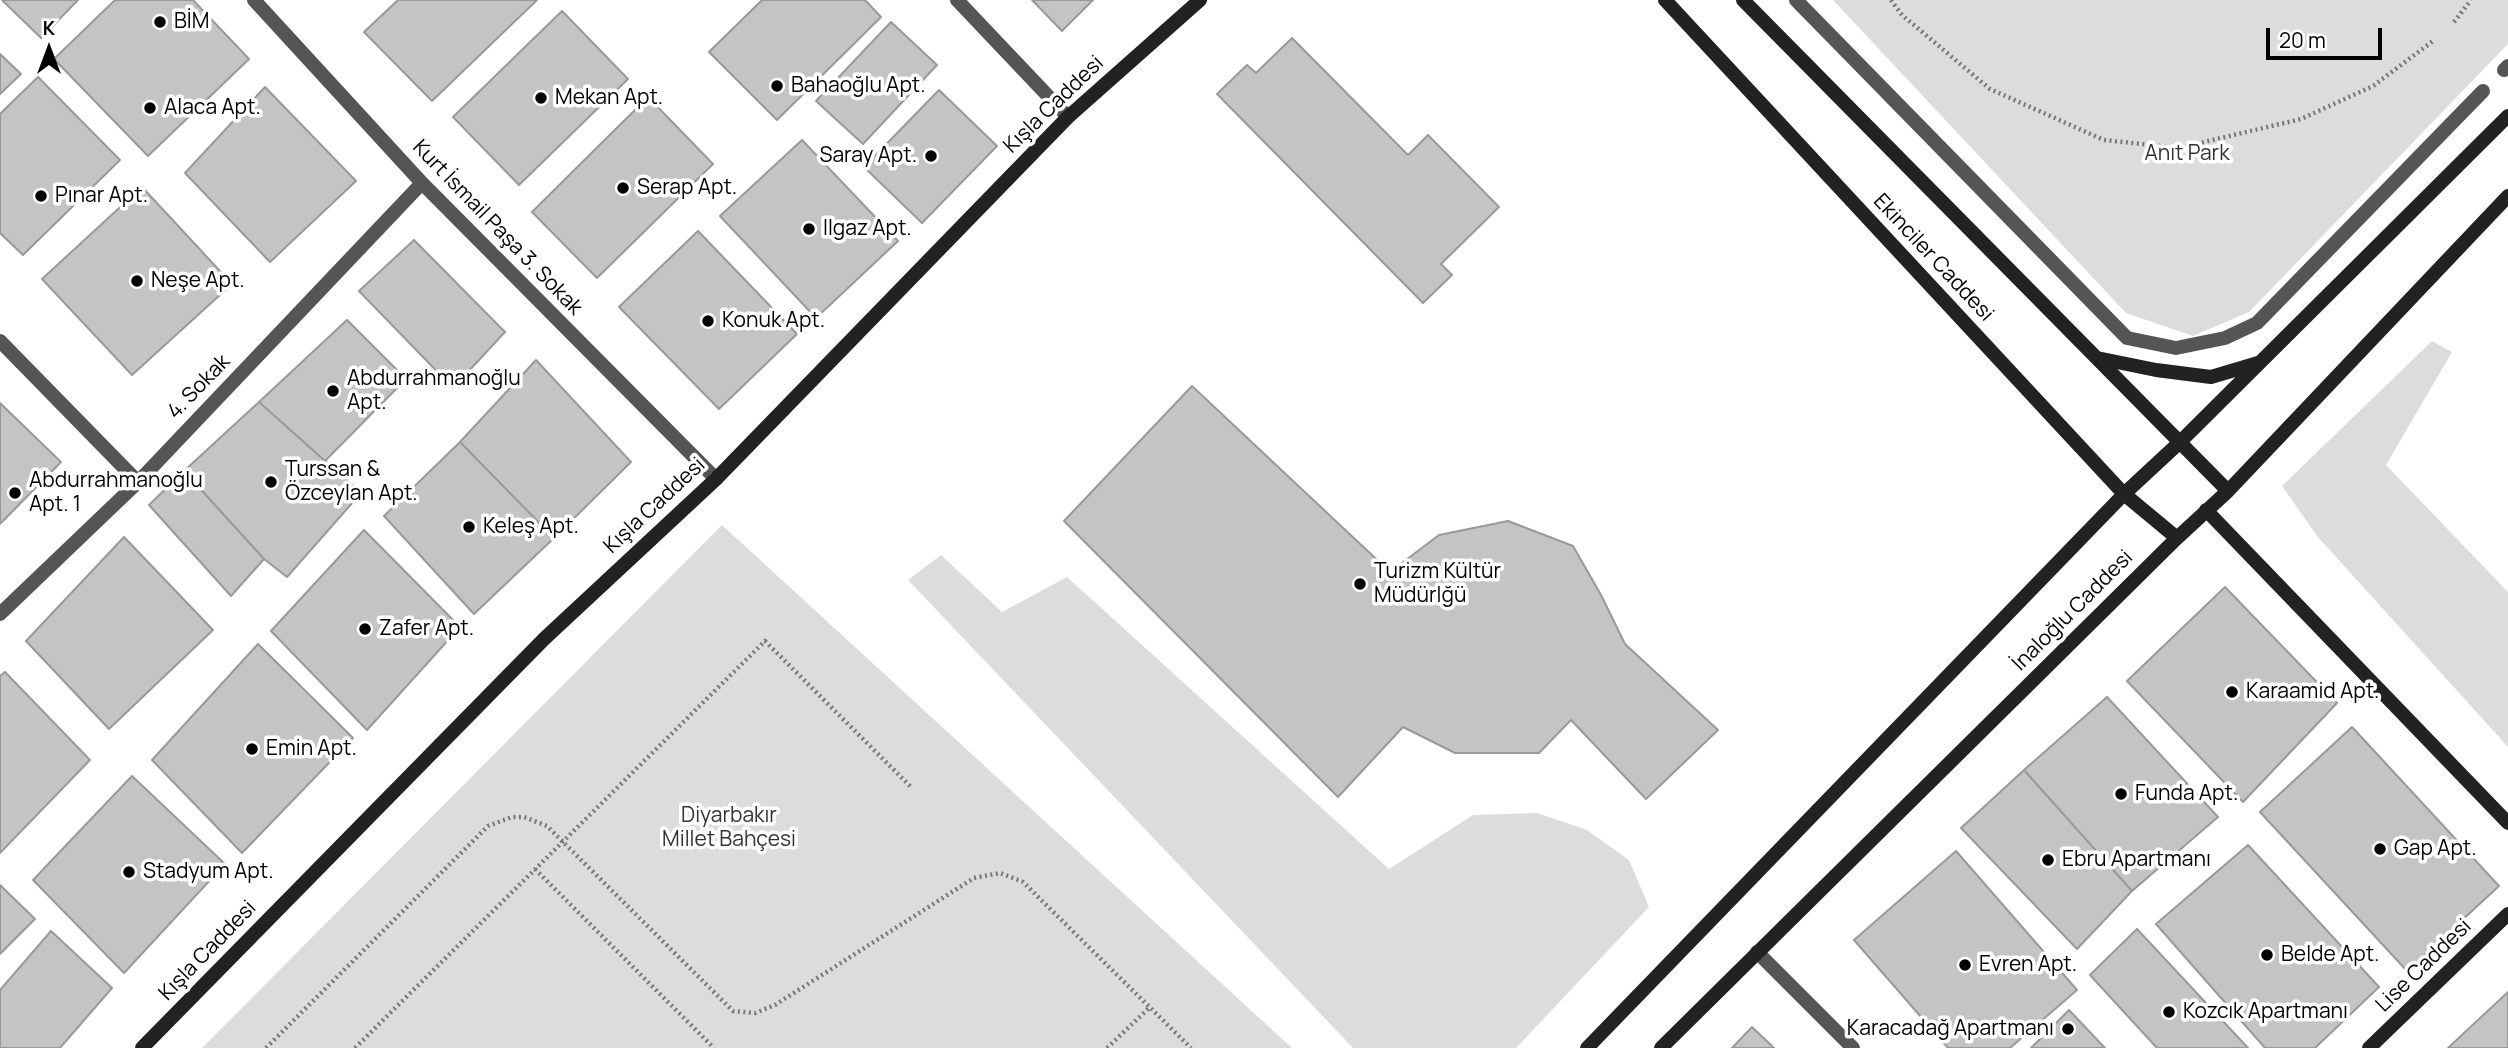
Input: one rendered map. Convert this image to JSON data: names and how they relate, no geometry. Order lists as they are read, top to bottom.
{
  "streets": {
    "main road": [
      "Kışla Caddesi",
      "Ekinciler Caddesi",
      "İnaloğlu Caddesi",
      "Lise Caddesi"
    ],
    "street": ["Kurt İsmail Paşa 3. Sokak", "4. Sokak"]
  },
  "crossings": [
    ["Kışla Caddesi", "Kurt İsmail Paşa 3. Sokak"],
    ["Kurt İsmail Paşa 3. Sokak", "4. Sokak"],
    ["Ekinciler Caddesi", "İnaloğlu Caddesi"]
  ],
  "parks": ["Anıt Park", "Diyarbakır Millet Bahçesi"],
  "places": [
    "BİM",
    "Bahaoğlu Apt.",
    "Mekan Apt.",
    "Alaca Apt.",
    "Saray Apt.",
    "Serap Apt.",
    "Pınar Apt.",
    "Ilgaz Apt.",
    "Neşe Apt.",
    "Konuk Apt.",
    "Abdurrahmanoğlu Apt.",
    "Turssan & Özceylan Apt.",
    "Abdurrahmanoğlu Apt. 1",
    "Keleş Apt.",
    "Turizm Kültür Müdürlğü",
    "Zafer Apt.",
    "Karaamid Apt.",
    "Emin Apt.",
    "Funda Apt.",
    "Gap Apt.",
    "Ebru Apartmanı",
    "Stadyum Apt.",
    "Belde Apt.",
    "Evren Apt.",
    "Kozcık Apartmanı",
    "Karacadağ Apartmanı"
  ],
  "scale_bar": "20 m",
  "north": "top"
}
